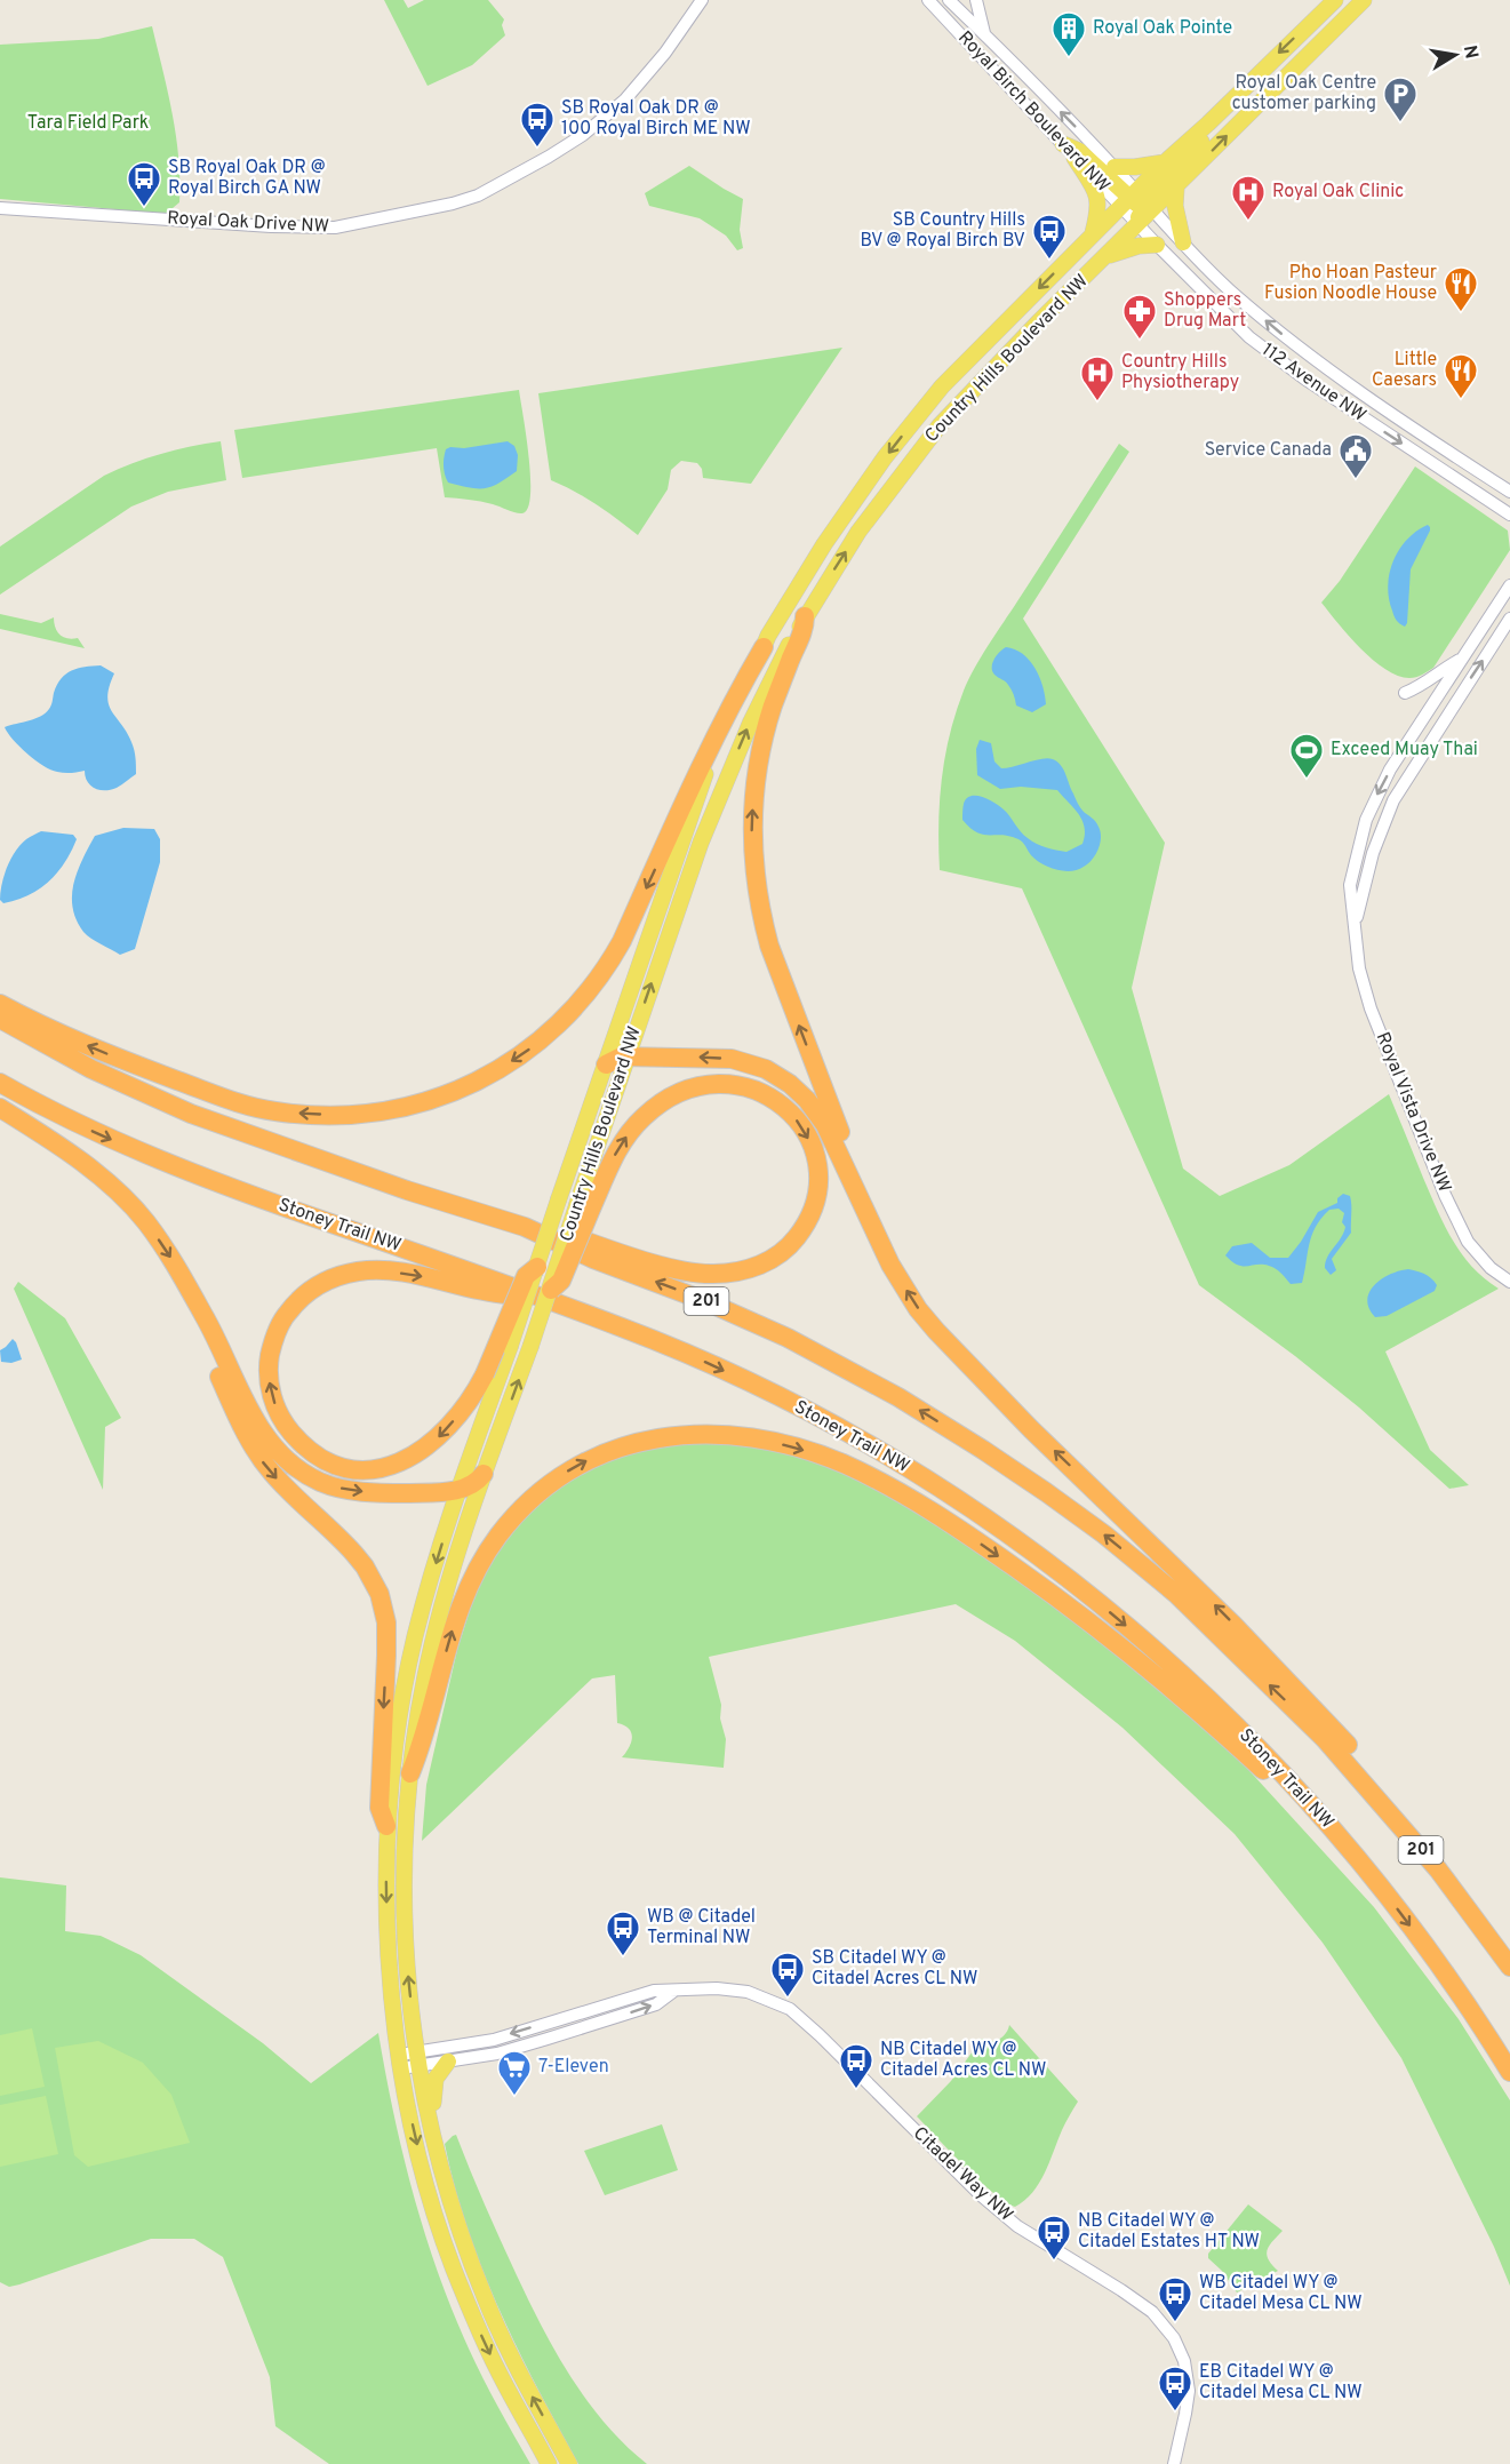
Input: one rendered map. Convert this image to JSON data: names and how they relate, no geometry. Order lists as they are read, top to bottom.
{
  "streets": {
    "highway": ["Stoney Trail NW", "201"],
    "main road": ["Country Hills Boulevard NW"],
    "street": [
      "Royal Birch Boulevard NW",
      "Royal Oak Drive NW",
      "112 Avenue NW",
      "Royal Vista Drive NW",
      "Citadel Way NW"
    ]
  },
  "crossings": [
    ["Royal Birch Boulevard NW", "Country Hills Boulevard NW"],
    ["Royal Birch Boulevard NW", "112 Avenue NW"],
    ["Country Hills Boulevard NW", "112 Avenue NW"],
    ["Country Hills Boulevard NW", "Citadel Way NW"]
  ],
  "parks": ["Tara Field Park"],
  "places": {
    "building": ["Royal Oak Pointe"],
    "parking": ["Royal Oak Centre customer parking"],
    "bus stop": [
      "SB Royal Oak DR @ 100 Royal Birch ME NW",
      "SB Royal Oak DR @ Royal Birch GA NW",
      "SB Country Hills BV @ Royal Birch BV",
      "WB @ Citadel Terminal NW",
      "SB Citadel WY @ Citadel Acres CL NW",
      "NB Citadel WY @ Citadel Acres CL NW",
      "NB Citadel WY @ Citadel Estates HT NW",
      "WB Citadel WY @ Citadel Mesa CL NW",
      "EB Citadel WY @ Citadel Mesa CL NW"
    ],
    "hospital": ["Royal Oak Clinic", "Country Hills Physiotherapy"],
    "restaurant": ["Pho Hoan Pasteur Fusion Noodle House", "Little Caesars"],
    "pharmacy": ["Shoppers Drug Mart"],
    "public building": ["Service Canada"],
    "sports": ["Exceed Muay Thai"],
    "supermarket": ["7-Eleven"]
  },
  "north": "right"
}
